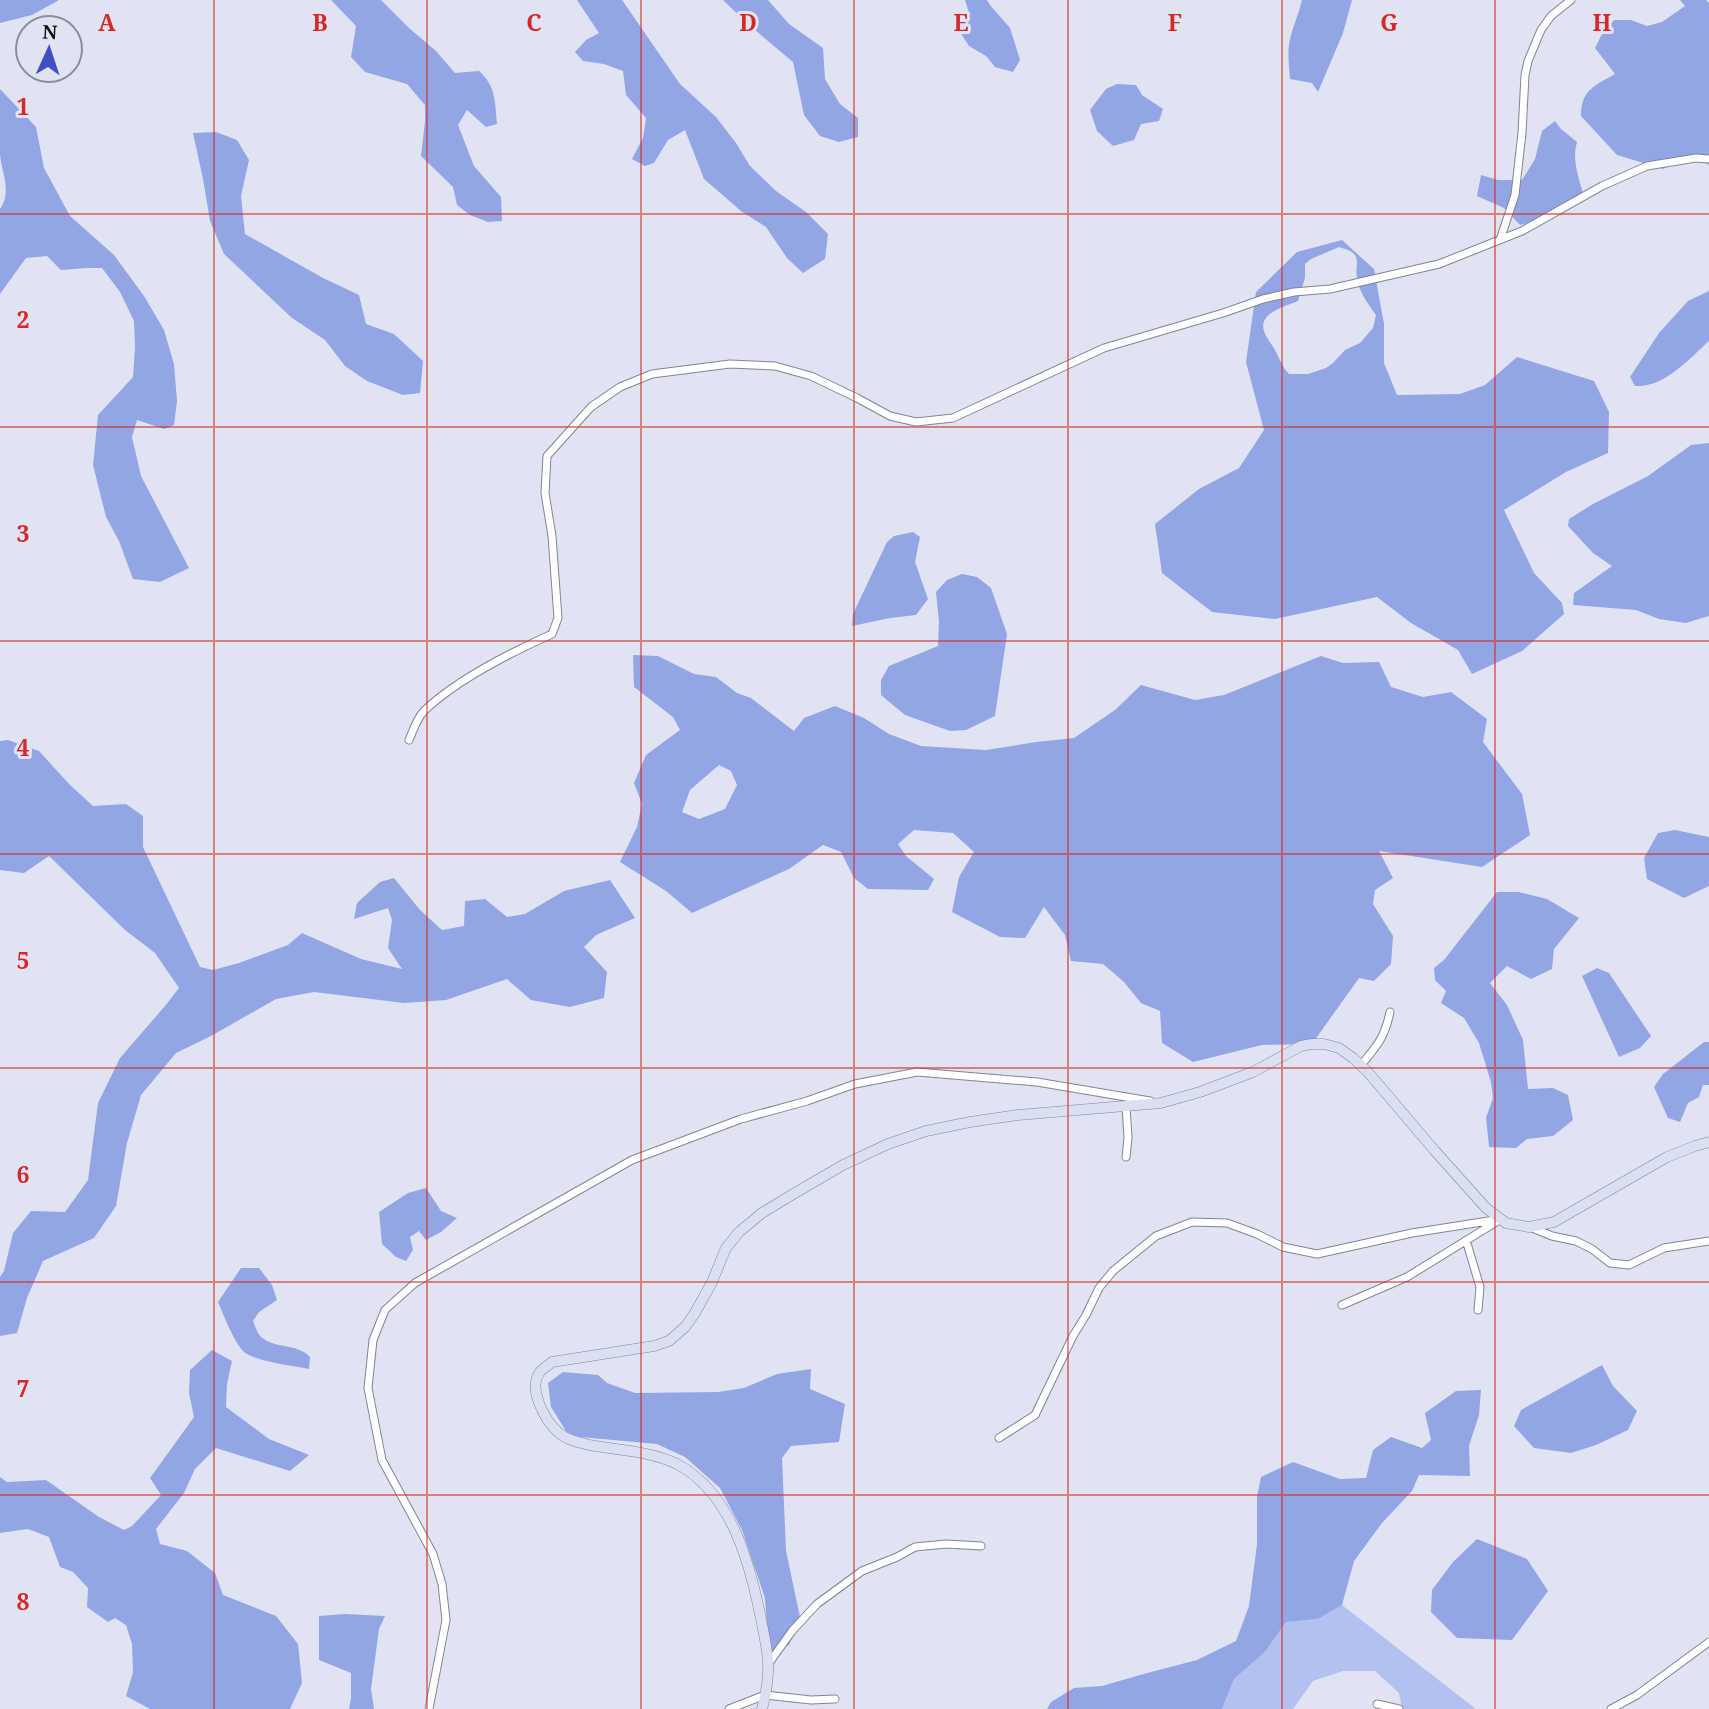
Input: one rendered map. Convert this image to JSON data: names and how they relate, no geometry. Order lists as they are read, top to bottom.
{
  "north": "top",
  "grid": {
    "columns": [
      "A",
      "B",
      "C",
      "D",
      "E",
      "F",
      "G",
      "H"
    ],
    "rows": [
      "1",
      "2",
      "3",
      "4",
      "5",
      "6",
      "7",
      "8"
    ]
  }
}
